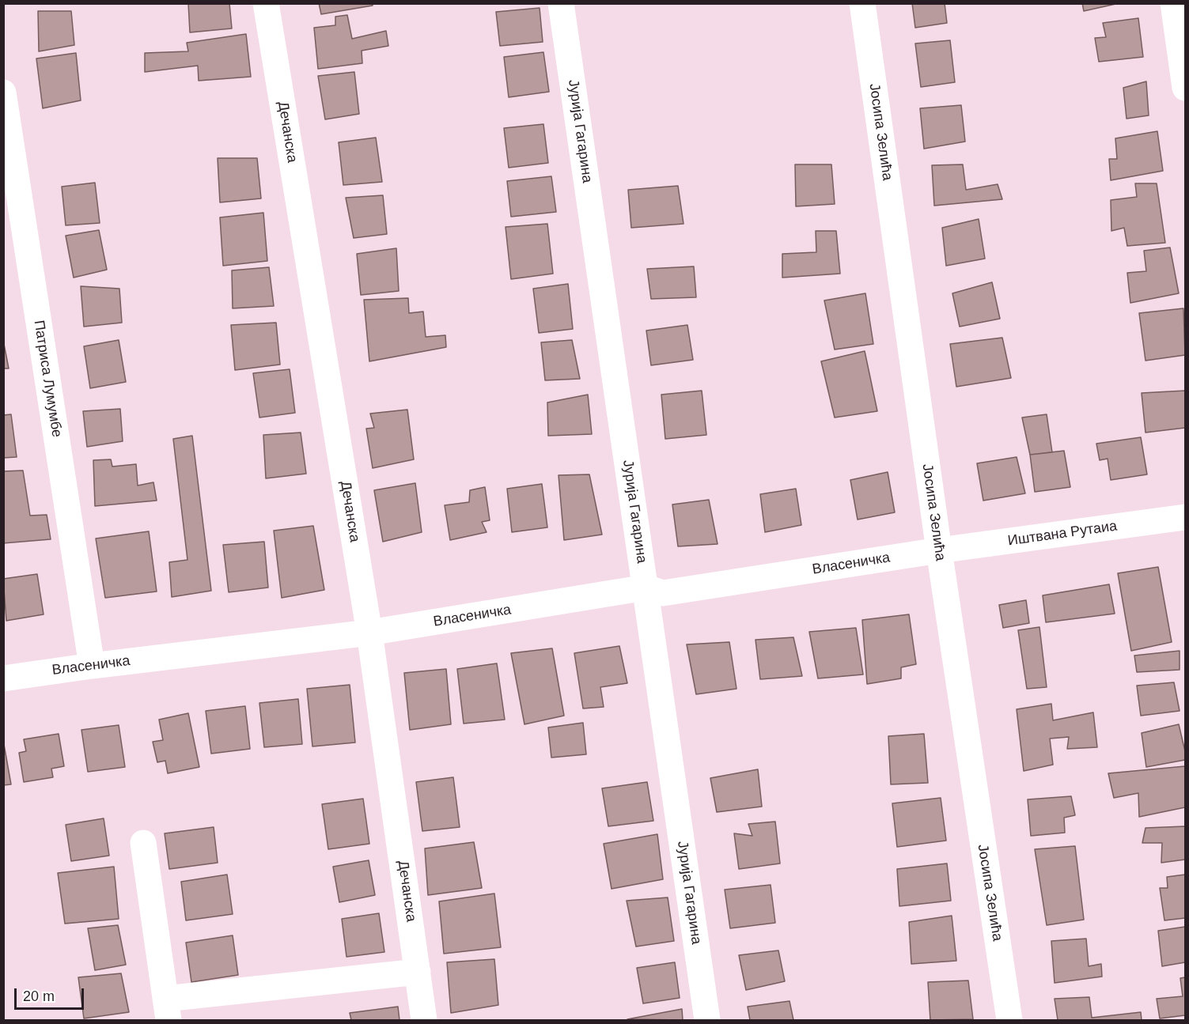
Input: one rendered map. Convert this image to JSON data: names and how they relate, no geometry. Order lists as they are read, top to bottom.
{
  "streets": {
    "street": [
      "Јурија Гагарина",
      "Дечанска",
      "Јосипа Зелића",
      "Патриса Лумумбе",
      "Иштвана Рутаиа",
      "Власеничка"
    ]
  },
  "crossings": [
    ["Јурија Гагарина", "Власеничка"],
    ["Дечанска", "Власеничка"],
    ["Јосипа Зелића", "Иштвана Рутаиа"],
    ["Јосипа Зелића", "Власеничка"],
    ["Патриса Лумумбе", "Власеничка"],
    ["Иштвана Рутаиа", "Власеничка"]
  ],
  "scale_bar": "20 m"
}
